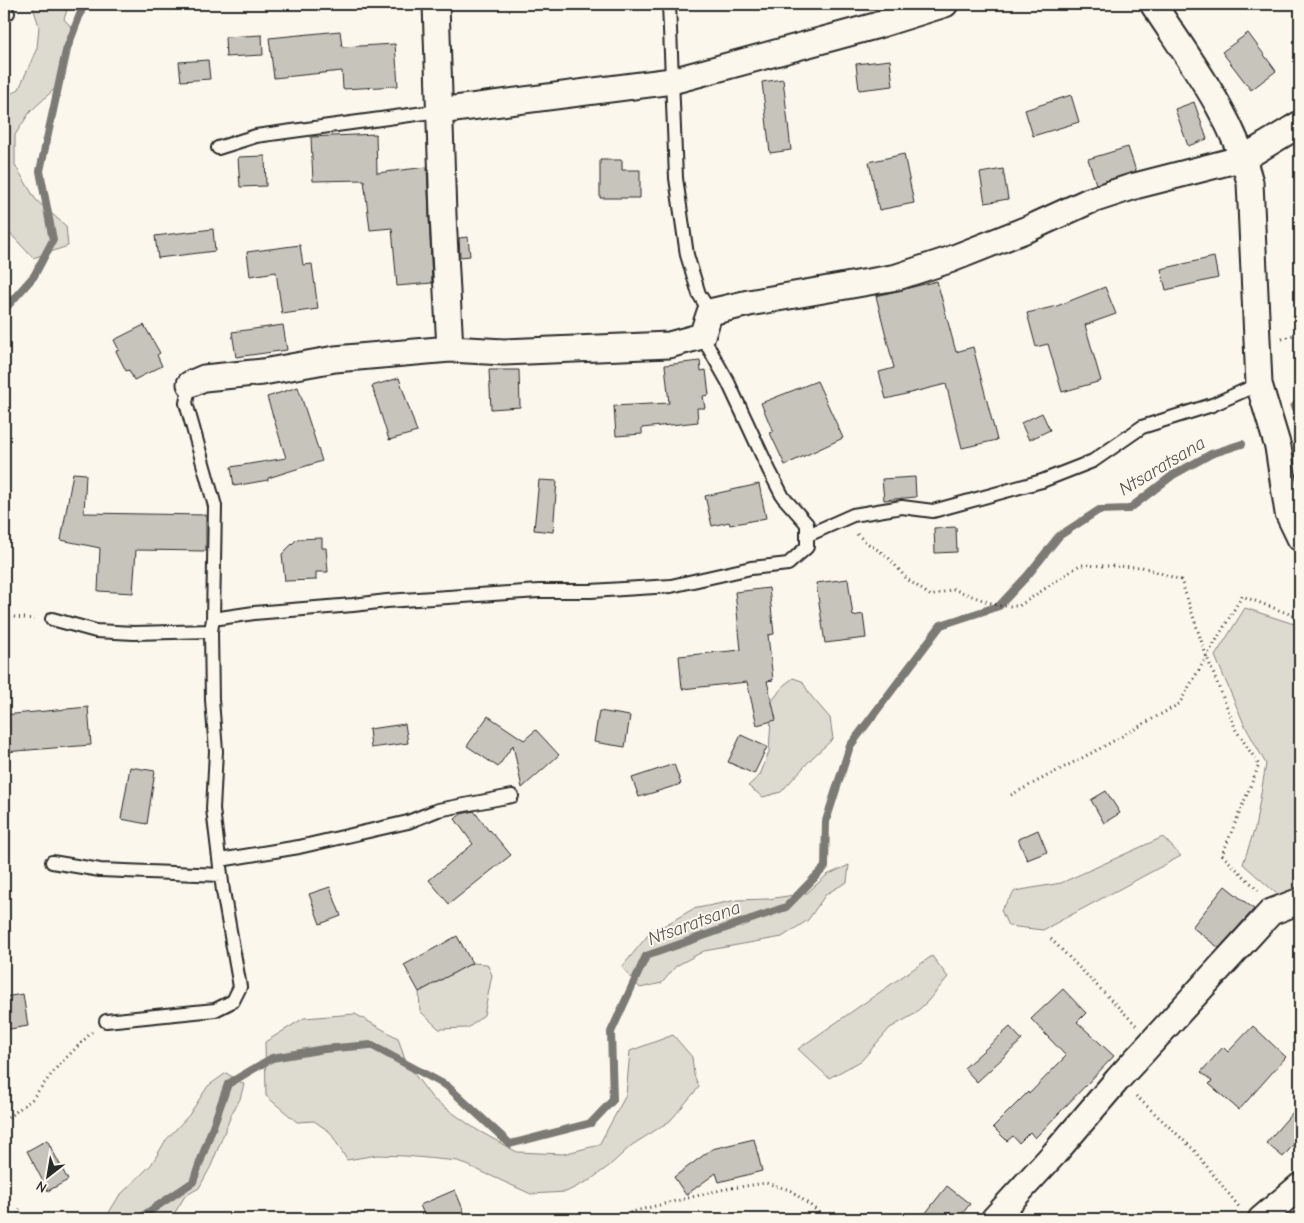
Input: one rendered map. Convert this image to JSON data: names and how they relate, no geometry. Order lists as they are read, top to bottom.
{
  "water": ["Ntsaratsana"],
  "north": "bottom left"
}
